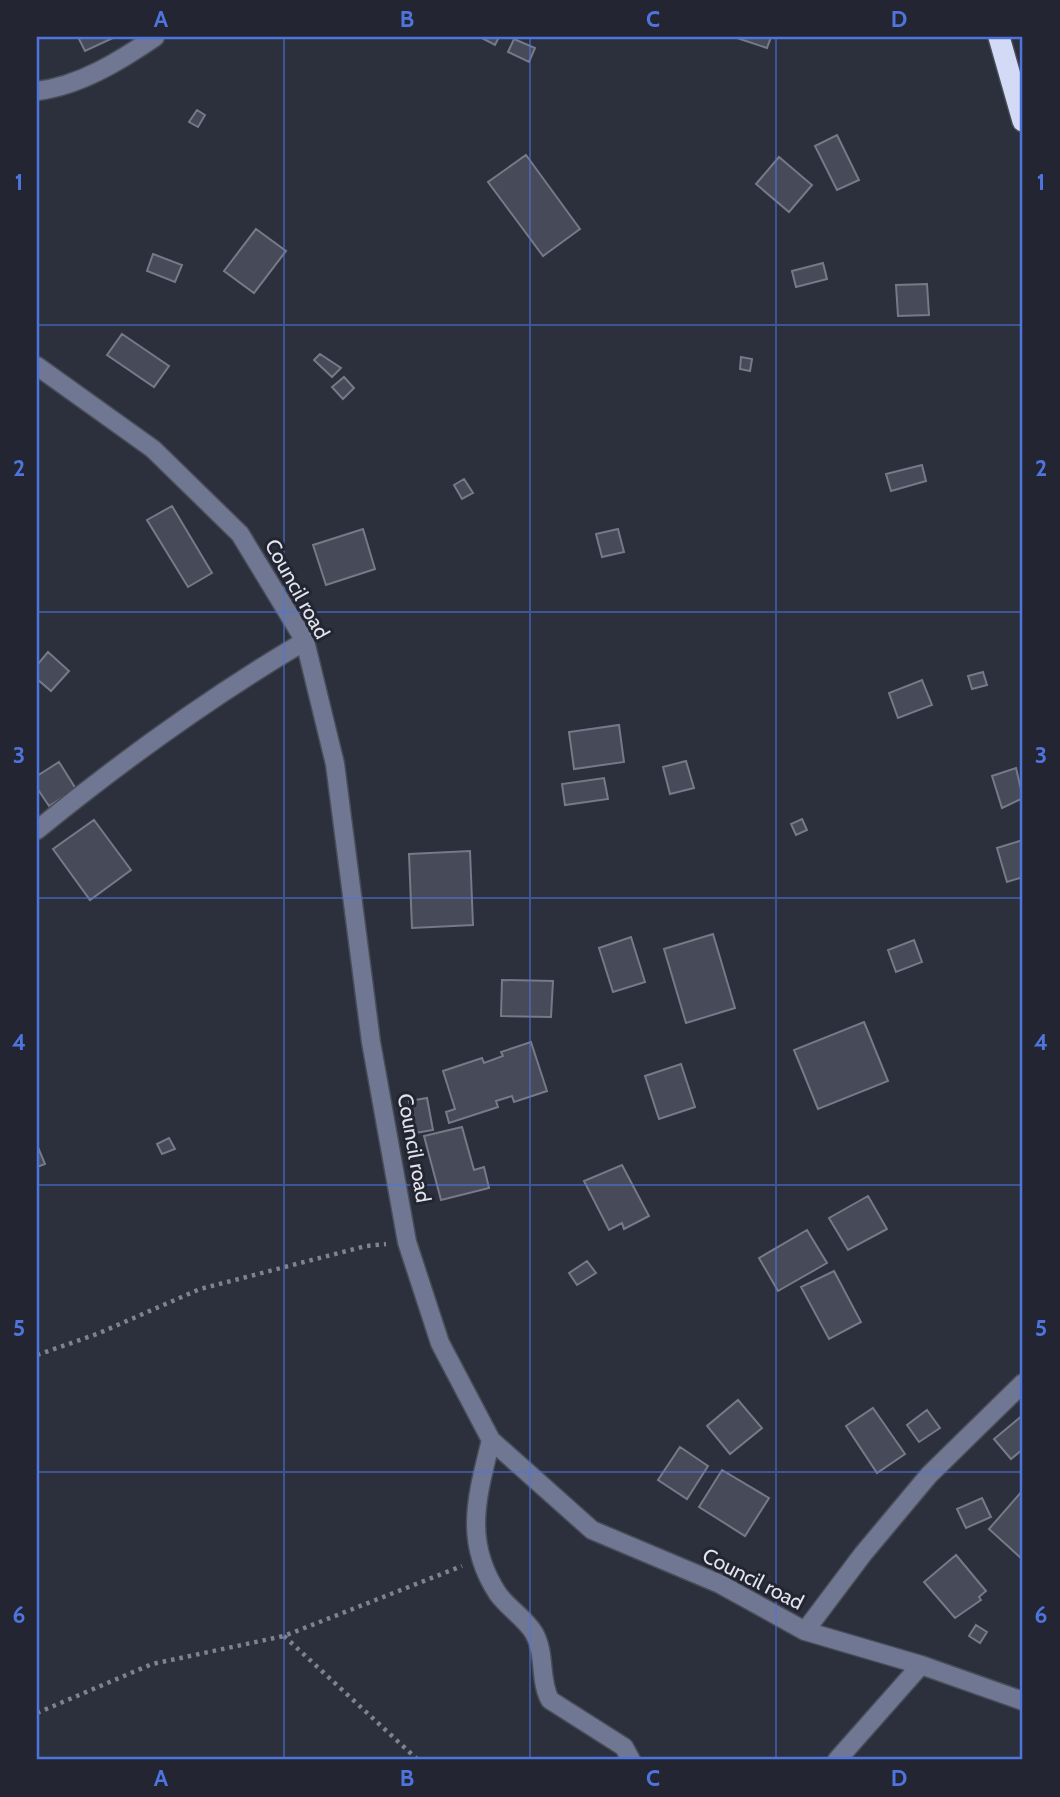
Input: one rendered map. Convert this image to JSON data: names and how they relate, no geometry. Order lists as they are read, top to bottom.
{
  "streets": {
    "street": ["Council road"]
  },
  "grid": {
    "columns": [
      "A",
      "B",
      "C",
      "D"
    ],
    "rows": [
      "1",
      "2",
      "3",
      "4",
      "5",
      "6"
    ]
  }
}
